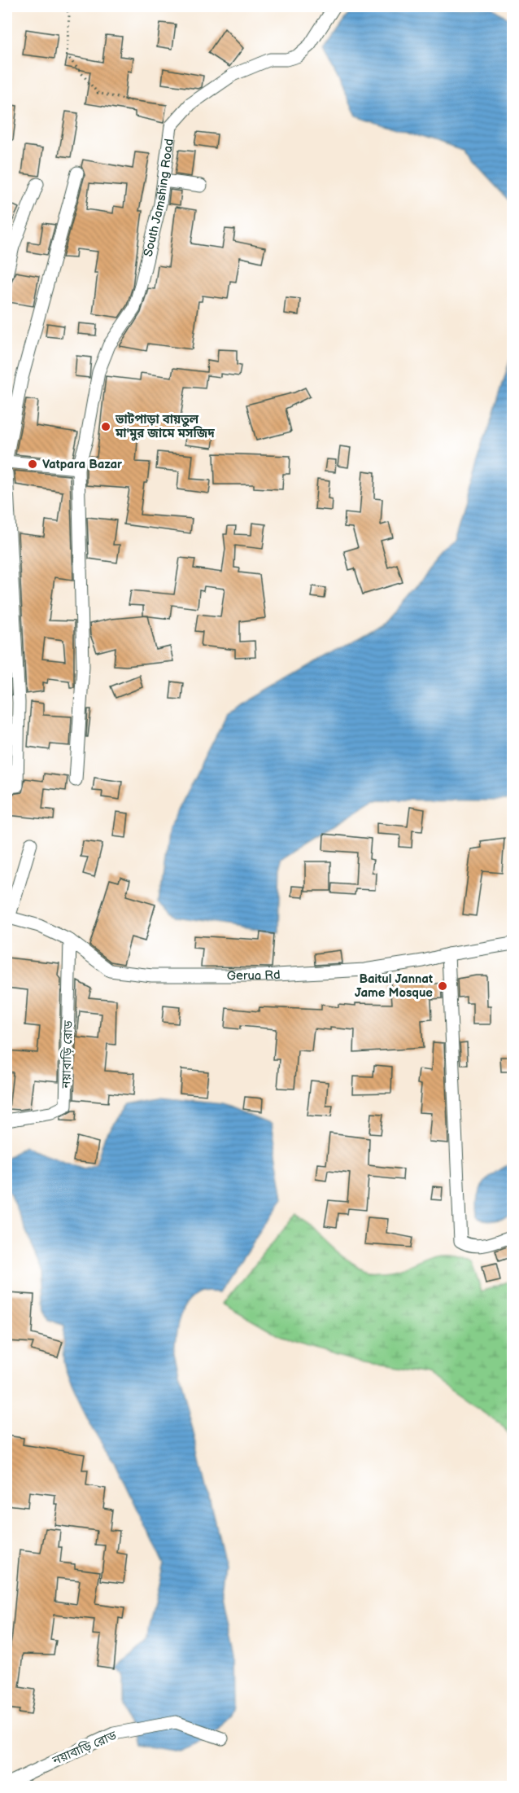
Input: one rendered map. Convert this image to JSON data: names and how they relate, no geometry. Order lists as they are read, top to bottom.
{
  "streets": {
    "street": ["South Jamshing Road", "Gerua Rd", "নয়াবাড়ি রোড"]
  },
  "crossings": [
    ["Gerua Rd", "নয়াবাড়ি রোড"]
  ],
  "places": ["ভাটপাড়া বায়তুল মা'মুর জামে মসজিদ", "Vatpara Bazar", "Baitul Jannat Jame Mosque"]
}
